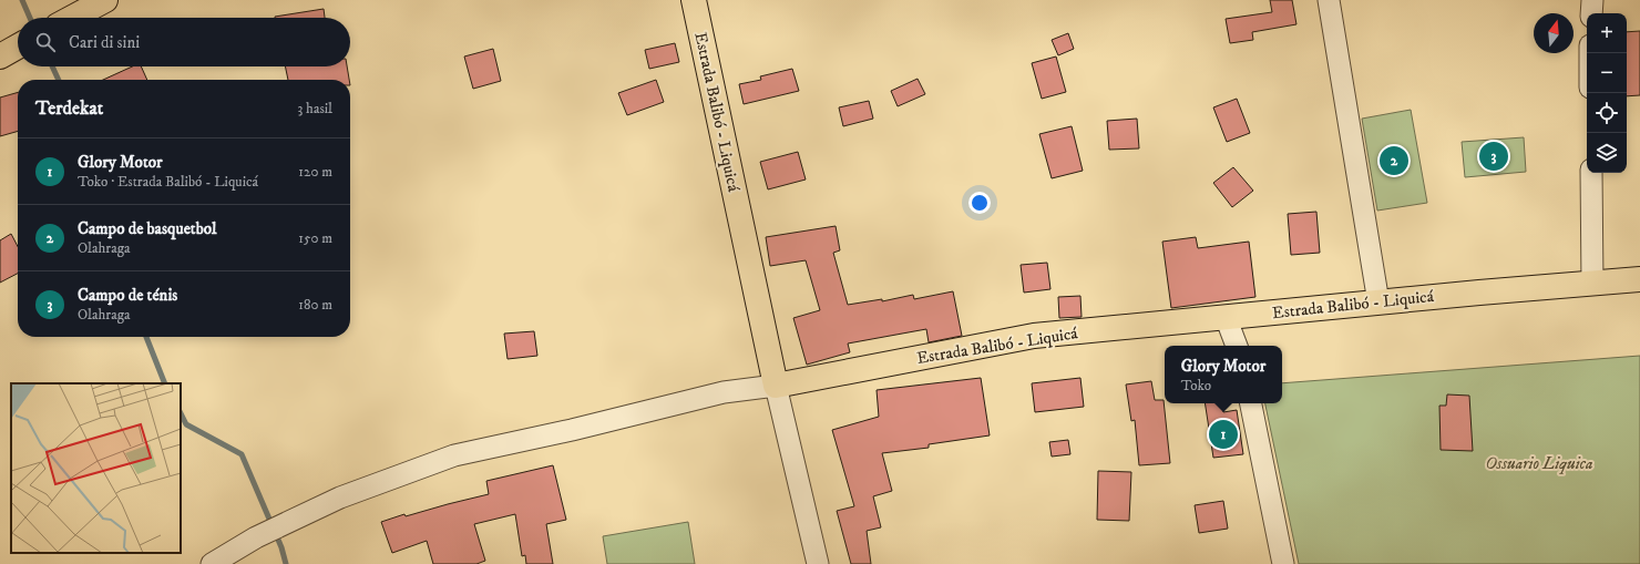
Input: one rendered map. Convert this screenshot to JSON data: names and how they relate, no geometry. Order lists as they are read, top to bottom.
{
  "streets": {
    "main road": ["Estrada Balibó - Liquicá"]
  },
  "parks": ["Ossuario Liquica"],
  "north": "top",
  "page": {
    "map_buttons": ["+", "−"],
    "search": "Cari di sini",
    "heading": ["Terdekat", "3 hasil"],
    "list": [
      {
        "mark": "1",
        "name": "Glory Motor",
        "note": "Toko · Estrada Balibó - Liquicá",
        "value": "120 m"
      },
      {
        "mark": "2",
        "name": "Campo de basquetbol",
        "note": "Olahraga",
        "value": "150 m"
      },
      {
        "mark": "3",
        "name": "Campo de ténis",
        "note": "Olahraga",
        "value": "180 m"
      }
    ],
    "pins": ["3", "2", "1"],
    "popup": ["Glory Motor", "Toko"]
  }
}
